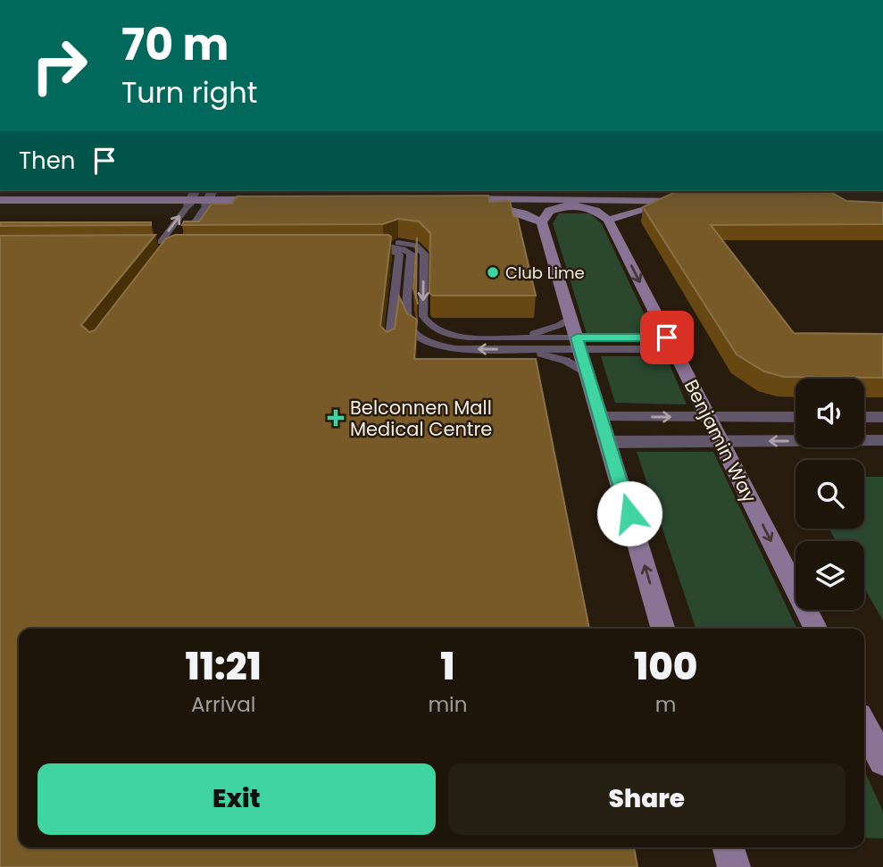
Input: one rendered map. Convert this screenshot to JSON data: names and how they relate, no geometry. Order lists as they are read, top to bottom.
{
  "streets": {
    "main road": ["Benjamin Way"]
  },
  "places": {
    "other": ["Club Lime"],
    "health": ["Belconnen Mall Medical Centre"]
  },
  "page": {
    "turn": ["70 m", "Turn right"],
    "then": "Then",
    "eta": [
      "11:21",
      "Arrival",
      "1",
      "min",
      "100",
      "m"
    ],
    "buttons": ["Exit", "Share"]
  }
}
